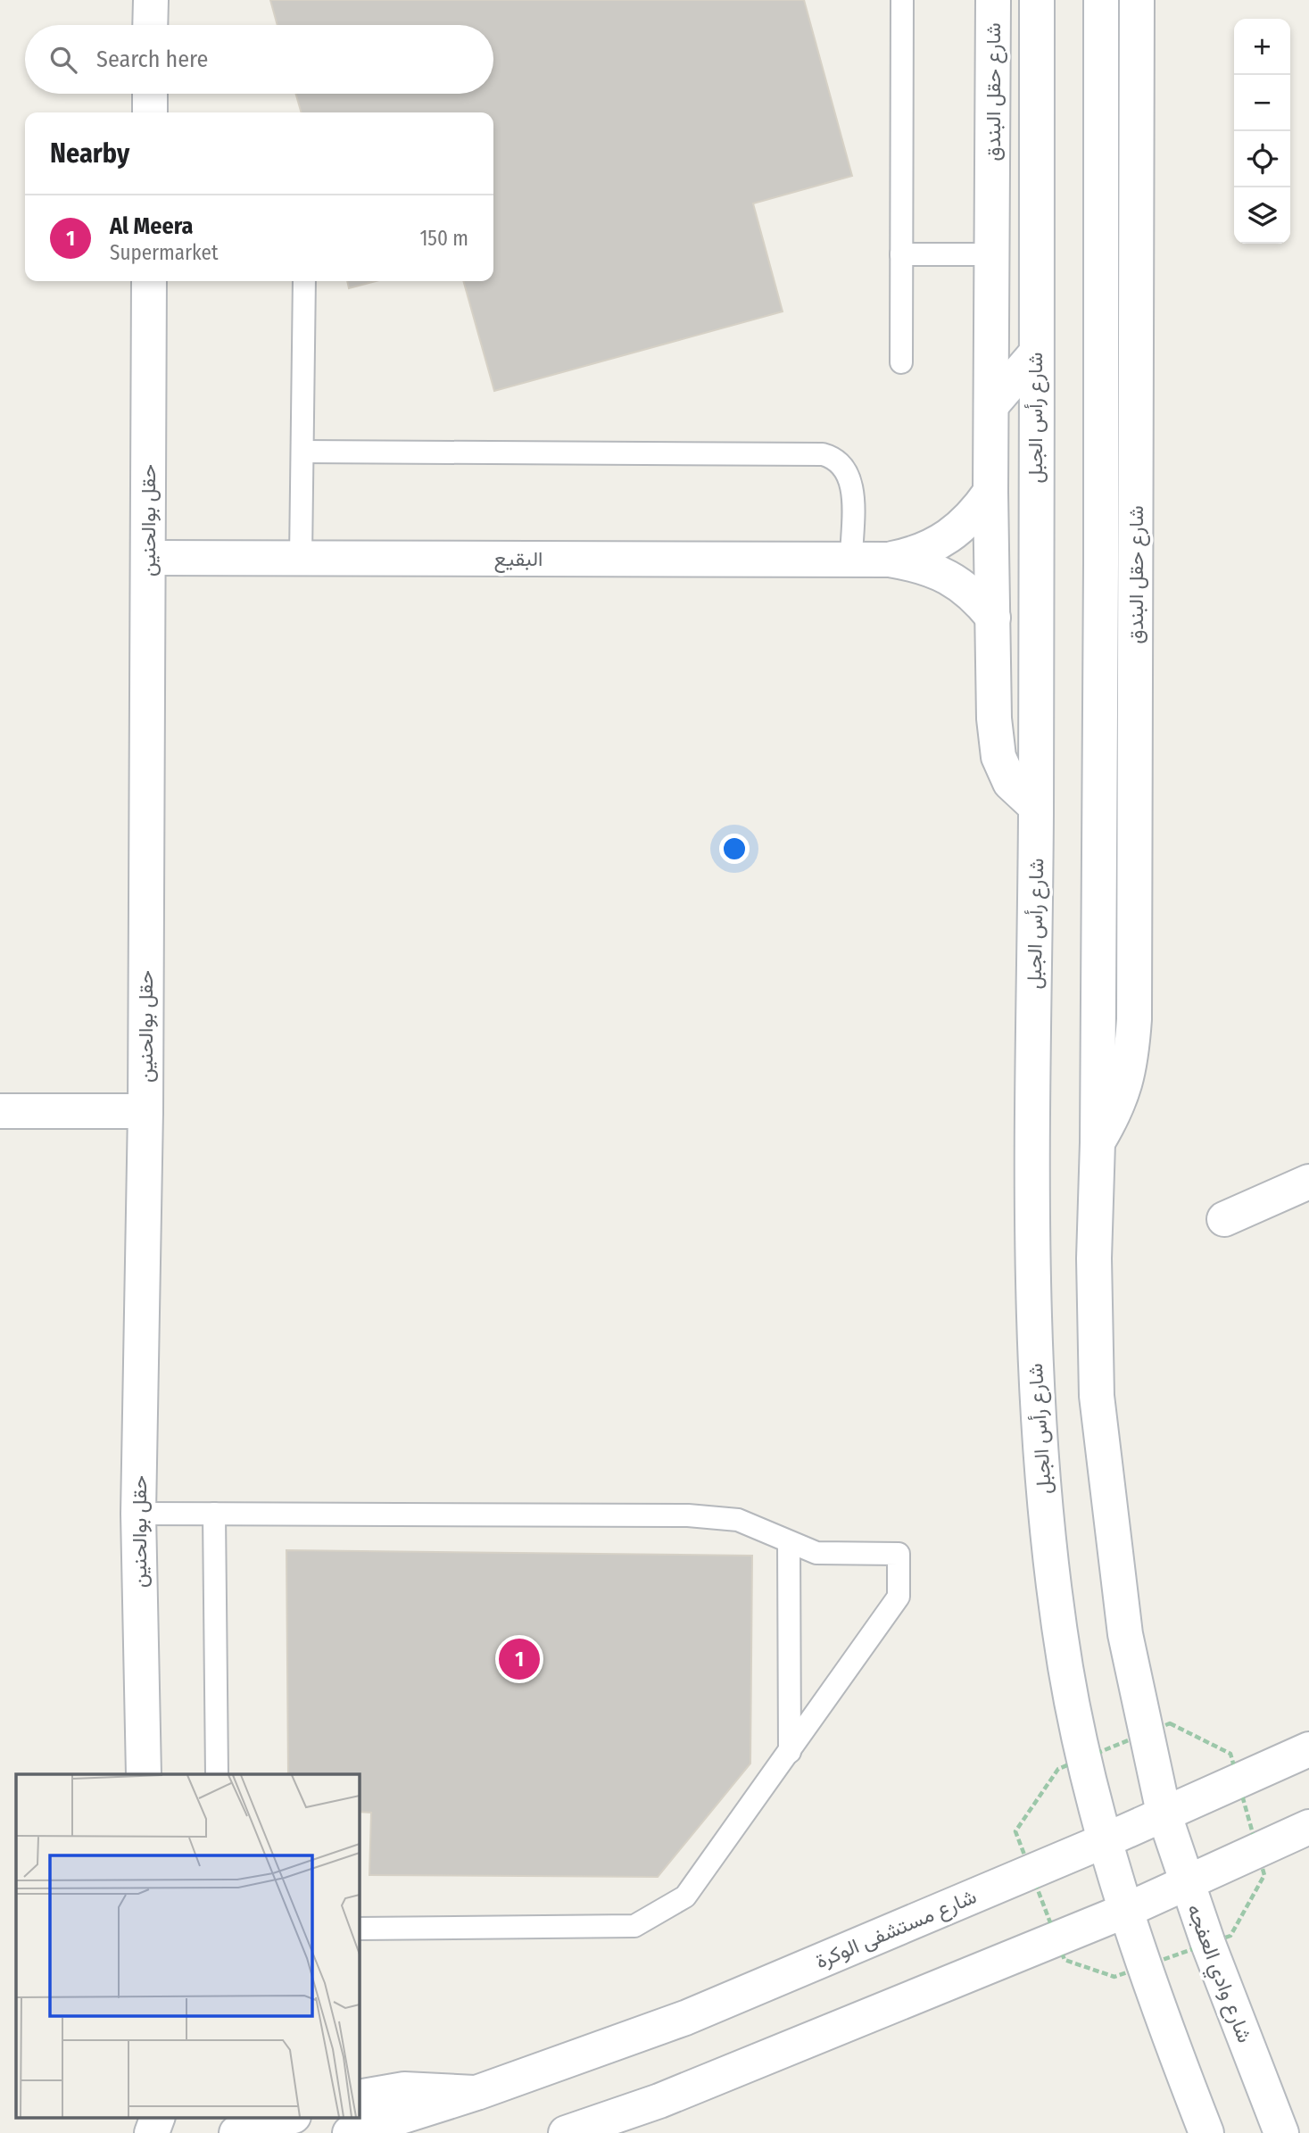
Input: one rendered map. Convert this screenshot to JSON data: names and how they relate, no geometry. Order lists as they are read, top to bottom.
{
  "streets": {
    "street": [
      "شارع حقل البندق",
      "شارع رأس الجبل",
      "حقل بوالحنين",
      "البقيع",
      "شارع مستشفى الوكرة",
      "شارع وادي العفجه"
    ]
  },
  "crossings": [
    ["شارع حقل البندق", "شارع رأس الجبل"],
    ["شارع حقل البندق", "البقيع"],
    ["شارع رأس الجبل", "شارع مستشفى الوكرة"],
    ["حقل بوالحنين", "البقيع"],
    ["شارع مستشفى الوكرة", "شارع وادي العفجه"]
  ],
  "page": {
    "map_buttons": ["+", "−"],
    "search": "Search here",
    "heading": "Nearby",
    "list": [
      {
        "mark": "1",
        "name": "Al Meera",
        "note": "Supermarket",
        "value": "150 m"
      }
    ],
    "pins": "1"
  }
}
